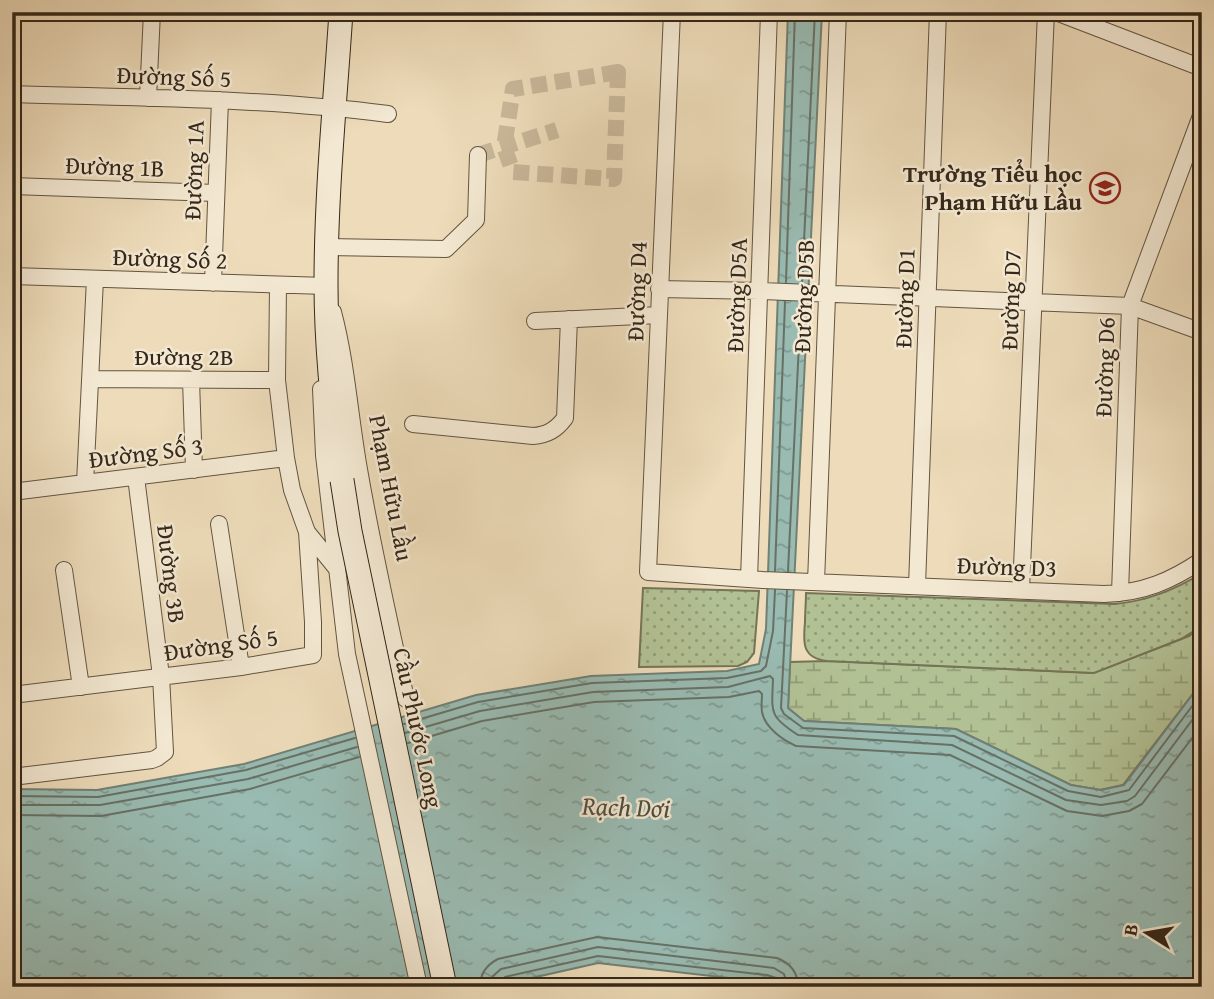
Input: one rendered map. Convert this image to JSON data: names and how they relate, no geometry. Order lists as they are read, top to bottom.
{
  "streets": {
    "main road": ["Phạm Hữu Lầu", "Cầu Phước Long"],
    "street": [
      "Đường Số 5",
      "Đường 1B",
      "Đường 1A",
      "Đường Số 2",
      "Đường D4",
      "Đường D5A",
      "Đường D5B",
      "Đường D1",
      "Đường D7",
      "Đường 2B",
      "Đường D6",
      "Đường Số 3",
      "Đường D3",
      "Đường 3B"
    ]
  },
  "crossings": [
    ["Đường Số 5", "Đường 1A"],
    ["Đường Số 5", "Phạm Hữu Lầu"],
    ["Đường Số 5", "Đường 3B"],
    ["Đường 1B", "Đường 1A"],
    ["Đường 1A", "Đường Số 2"],
    ["Đường Số 2", "Phạm Hữu Lầu"],
    ["Đường D4", "Đường D5A"],
    ["Đường D4", "Đường D3"],
    ["Đường D5A", "Đường D3"],
    ["Đường D5B", "Đường D3"],
    ["Đường D1", "Đường D3"],
    ["Đường D7", "Đường D3"],
    ["Đường D6", "Đường D3"],
    ["Đường Số 3", "Đường 3B"],
    ["Phạm Hữu Lầu", "Cầu Phước Long"]
  ],
  "water": ["Rạch Dơi"],
  "places": {
    "school or university": ["Trường Tiểu học Phạm Hữu Lầu"]
  },
  "north": "left"
}
